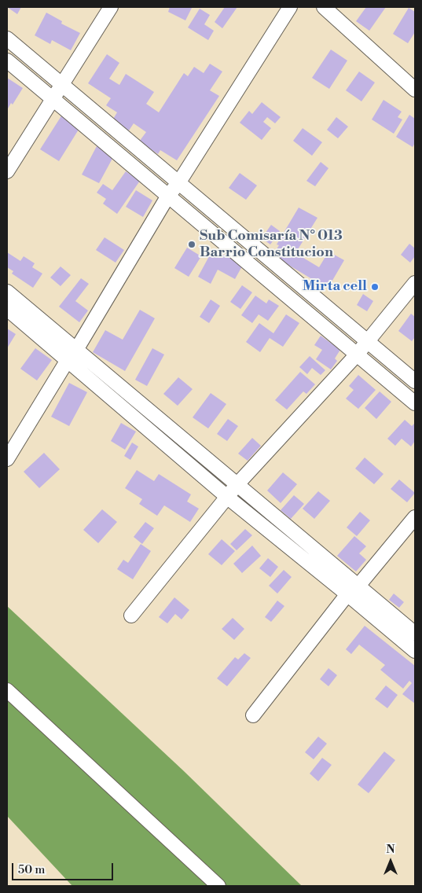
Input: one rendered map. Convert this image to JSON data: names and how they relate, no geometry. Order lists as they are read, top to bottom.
{
  "places": ["Sub Comisaría N° 013 Barrio Constitucion", "Mirta cell"],
  "scale_bar": "50 m",
  "north": "top"
}
